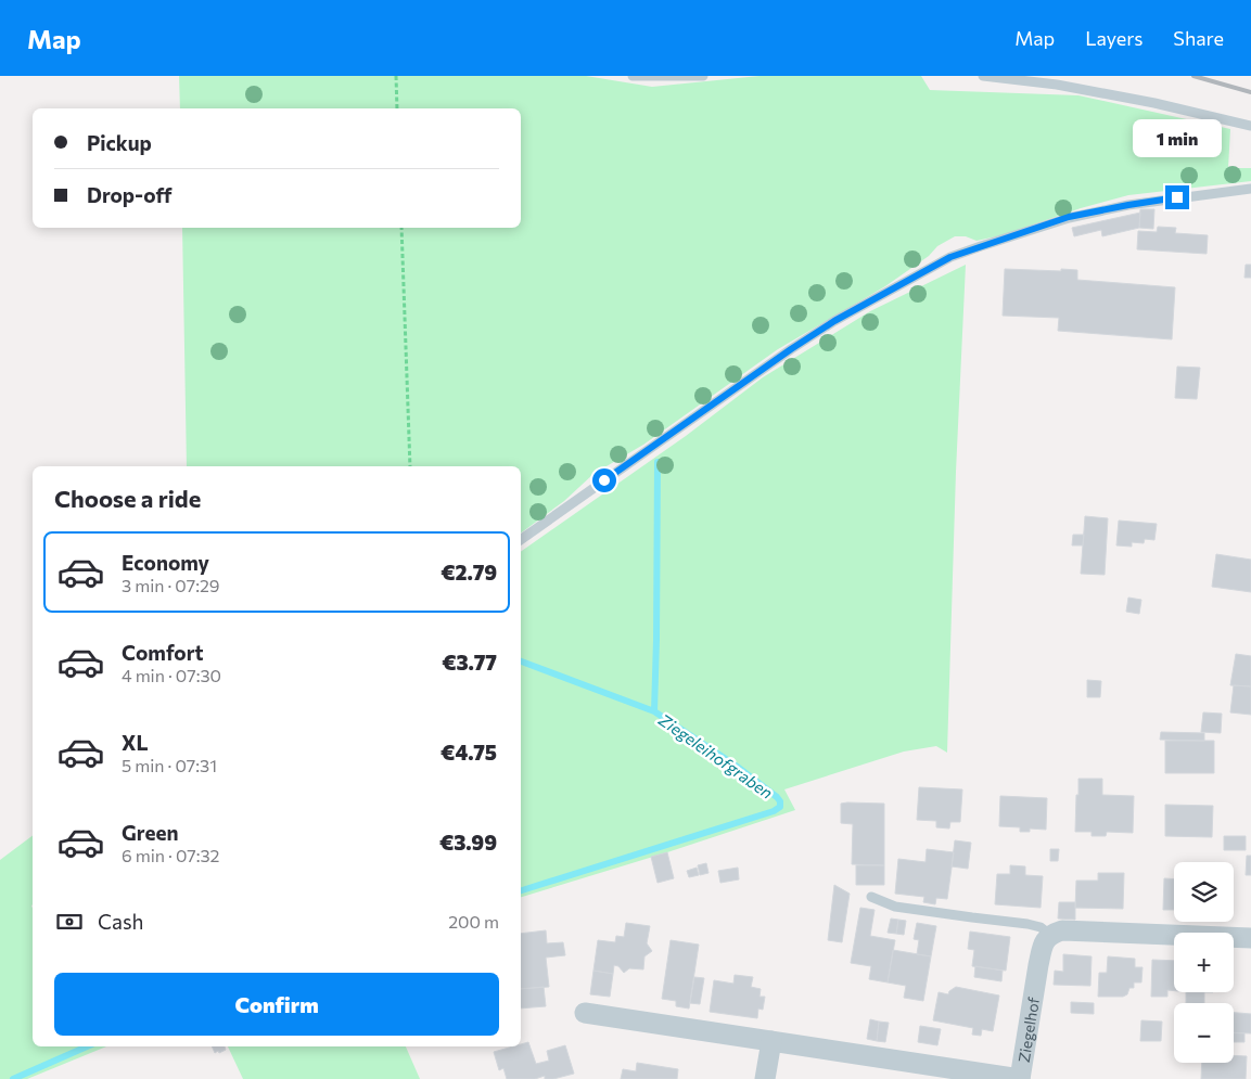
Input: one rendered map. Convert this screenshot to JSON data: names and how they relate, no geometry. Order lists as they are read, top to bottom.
{
  "streets": {
    "street": ["Ziegelhof"]
  },
  "water": ["Ziegeleihofgraben"],
  "page": {
    "header": "Map",
    "nav": ["Map", "Layers", "Share"],
    "banner": ["Pickup", "Drop-off"],
    "bubble": "1 min",
    "heading": "Choose a ride",
    "list": [
      {
        "name": "Economy",
        "note": "3 min · 07:29",
        "value": "€2.79"
      },
      {
        "name": "Comfort",
        "note": "4 min · 07:30",
        "value": "€3.77"
      },
      {
        "name": "XL",
        "note": "5 min · 07:31",
        "value": "€4.75"
      },
      {
        "name": "Green",
        "note": "6 min · 07:32",
        "value": "€3.99"
      }
    ],
    "map_buttons": ["+", "−"],
    "pay": ["Cash", "200 m"],
    "buttons": "Confirm"
  }
}
